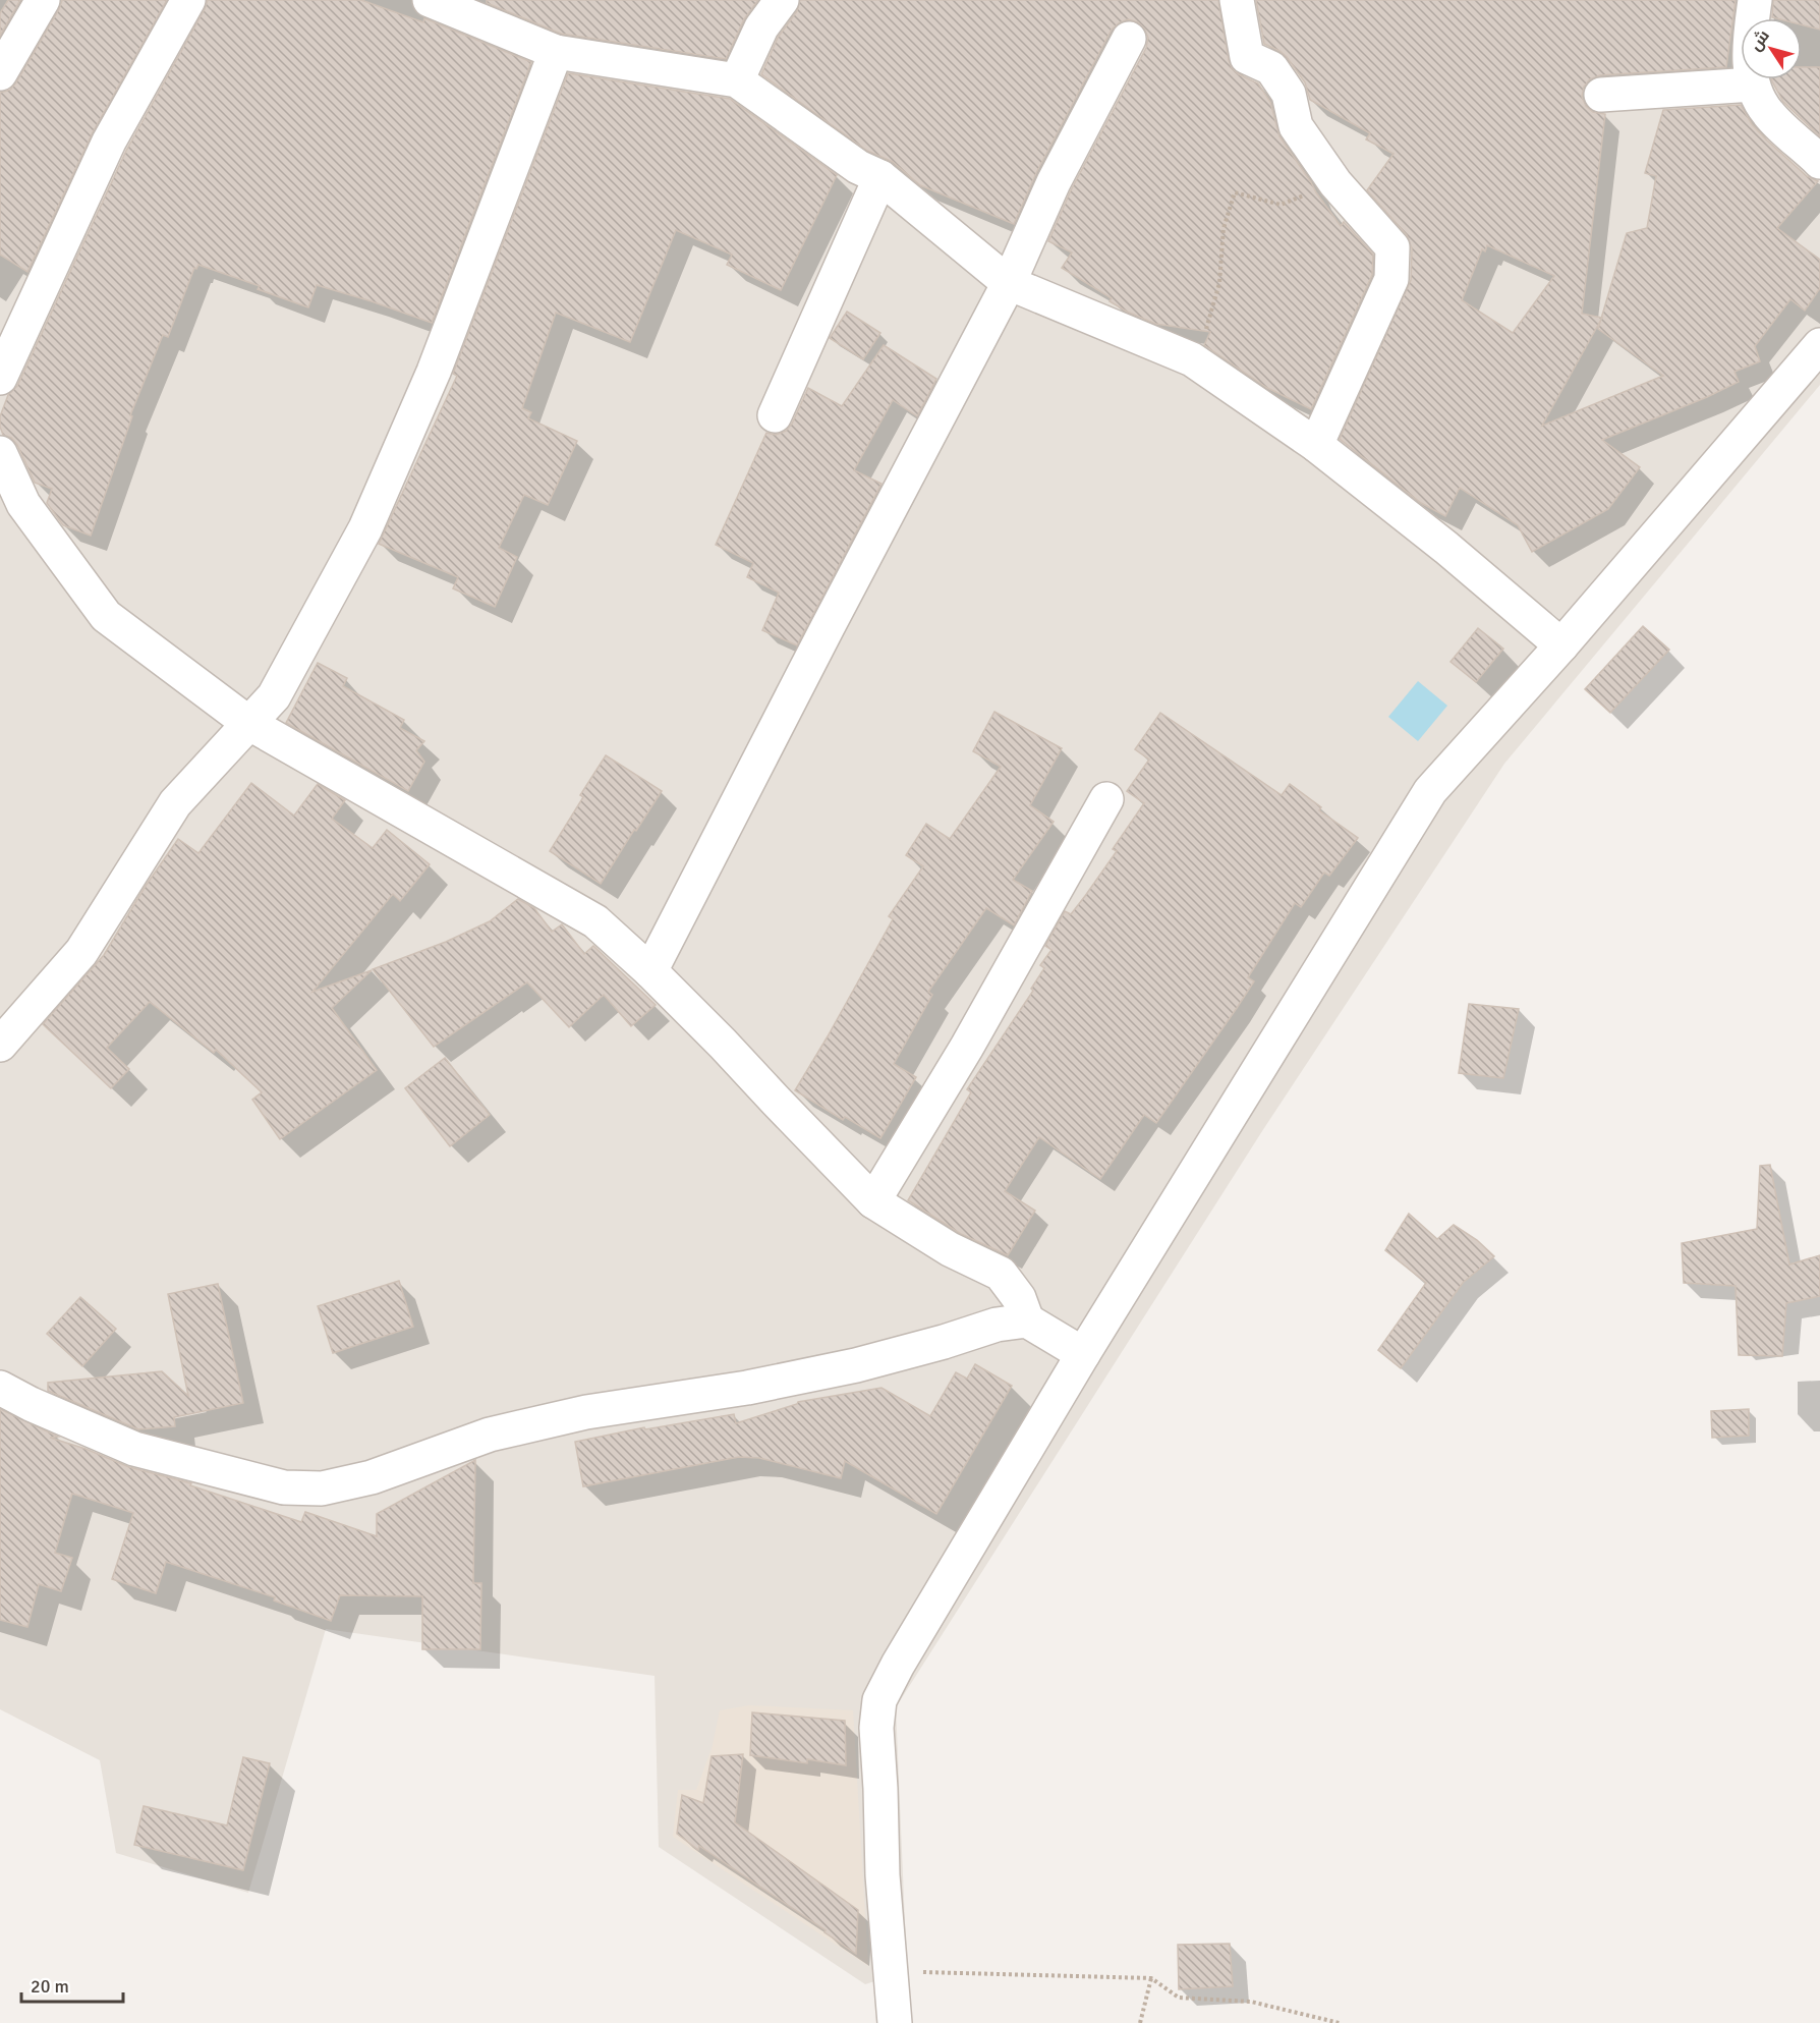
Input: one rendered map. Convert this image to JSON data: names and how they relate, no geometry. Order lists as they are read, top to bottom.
{
  "scale_bar": "20 m",
  "north": "top left"
}
